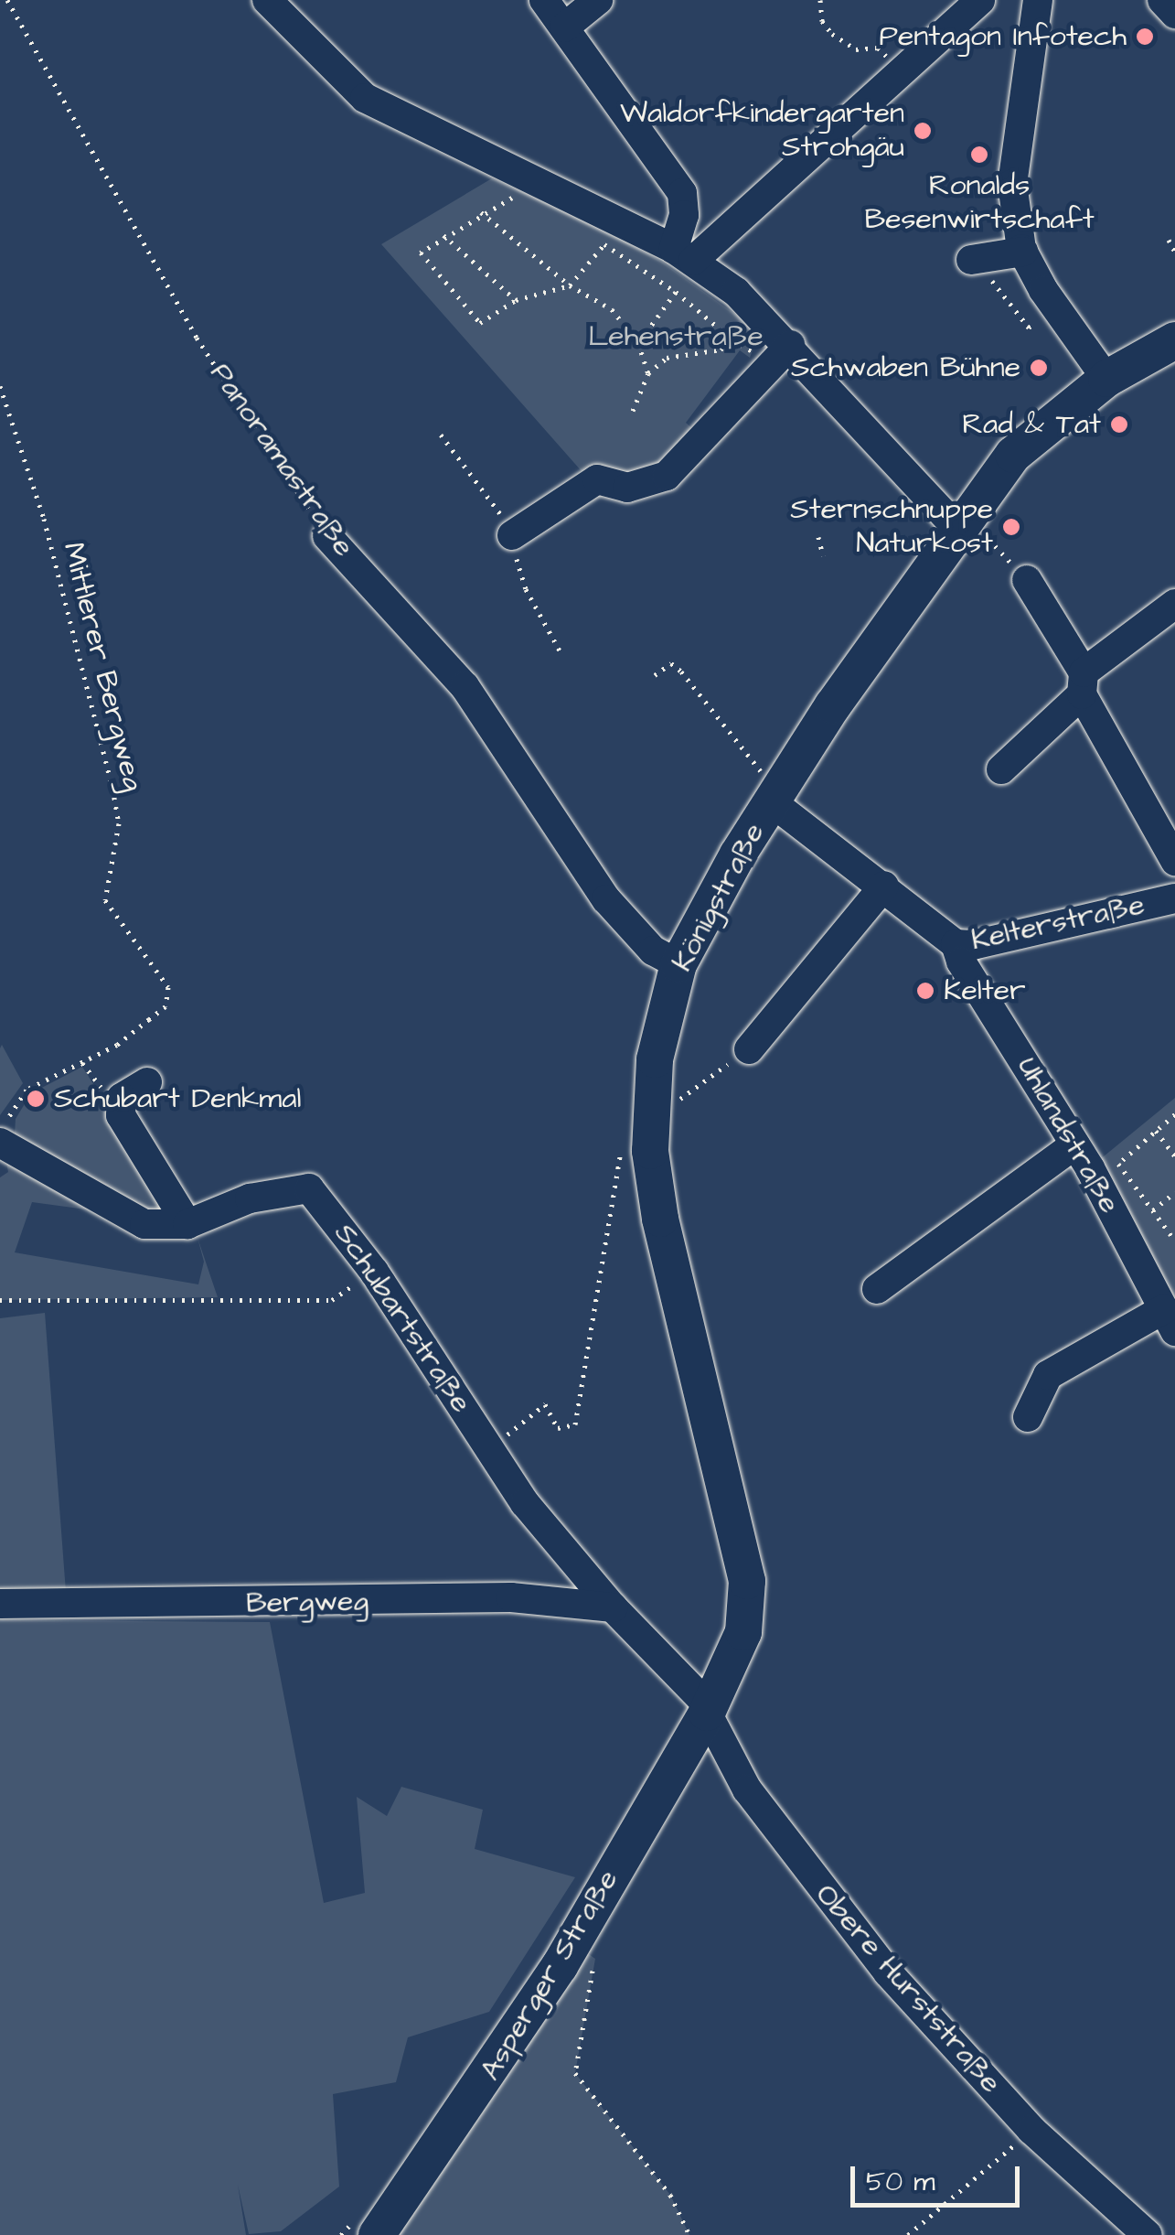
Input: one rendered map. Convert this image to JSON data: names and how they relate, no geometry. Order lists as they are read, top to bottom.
{
  "streets": {
    "main road": ["Königstraße", "Asperger Straße"],
    "street": [
      "Panoramastraße",
      "Kelterstraße",
      "Uhlandstraße",
      "Schubartstraße",
      "Bergweg",
      "Obere Hurststraße"
    ],
    "path": ["Mittlerer Bergweg"]
  },
  "crossings": [
    ["Panoramastraße", "Königstraße"],
    ["Königstraße", "Kelterstraße"],
    ["Königstraße", "Schubartstraße"],
    ["Königstraße", "Asperger Straße"],
    ["Königstraße", "Obere Hurststraße"],
    ["Kelterstraße", "Uhlandstraße"],
    ["Schubartstraße", "Bergweg"],
    ["Schubartstraße", "Asperger Straße"],
    ["Schubartstraße", "Obere Hurststraße"],
    ["Asperger Straße", "Obere Hurststraße"]
  ],
  "parks": ["Lehenstraße"],
  "places": [
    "Pentagon Infotech",
    "Waldorfkindergarten Strohgäu",
    "Ronalds Besenwirtschaft",
    "Schwaben Bühne",
    "Rad & Tat",
    "Sternschnuppe Naturkost",
    "Kelter",
    "Schubart Denkmal"
  ],
  "scale_bar": "50 m"
}
